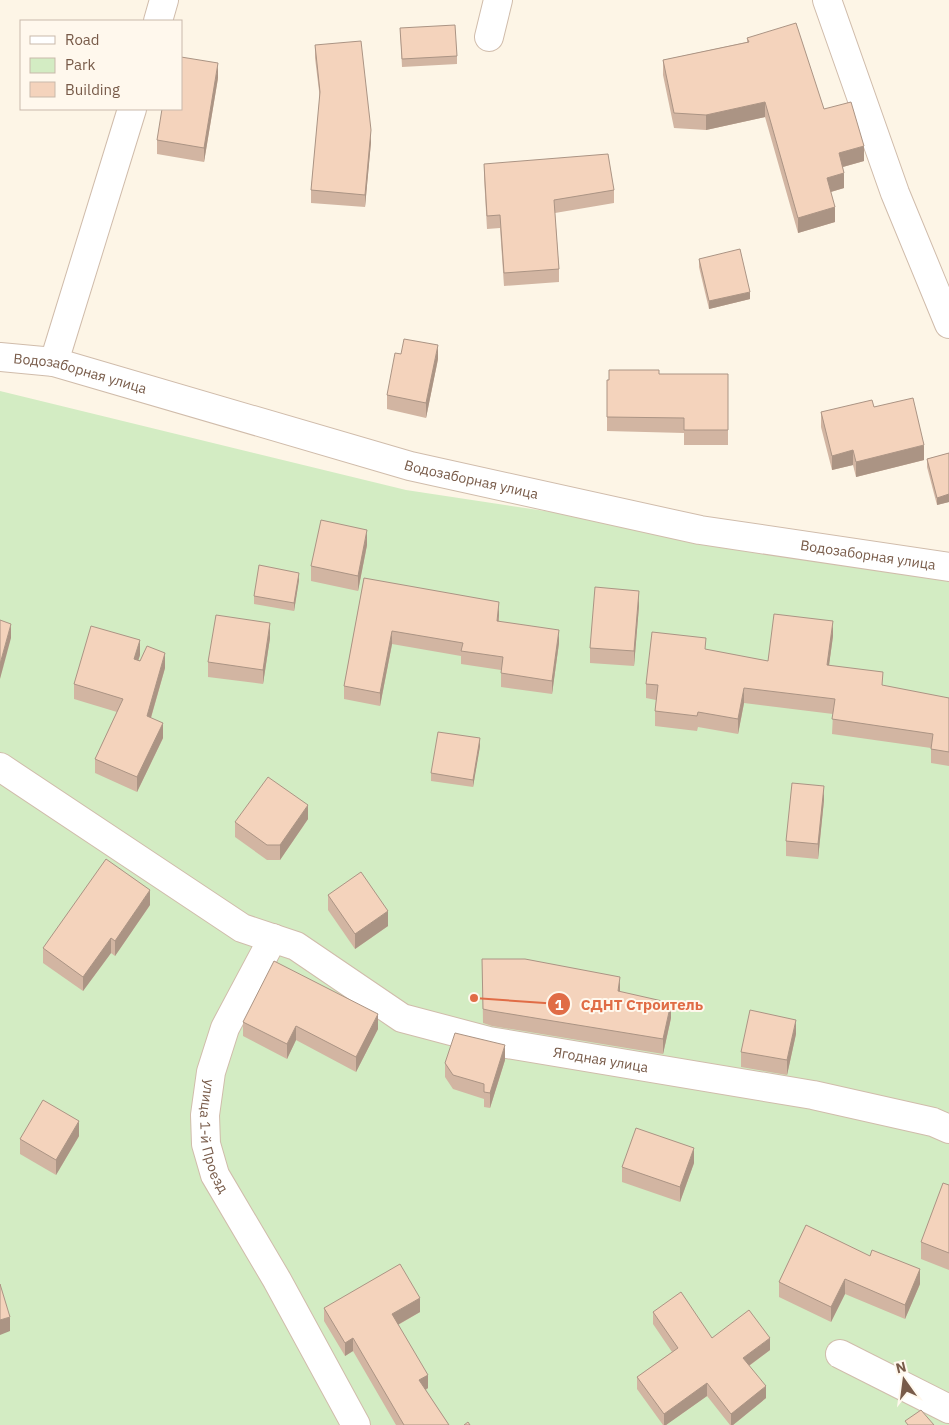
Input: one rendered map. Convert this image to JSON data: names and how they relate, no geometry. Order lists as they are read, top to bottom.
{
  "streets": {
    "street": ["Водозаборная улица", "Ягодная улица", "улица 1-й Проезд"]
  },
  "crossings": [
    ["Ягодная улица", "улица 1-й Проезд"]
  ],
  "places": ["СДНТ Строитель"],
  "legend": ["Road", "Park", "Building"],
  "north": "top"
}
